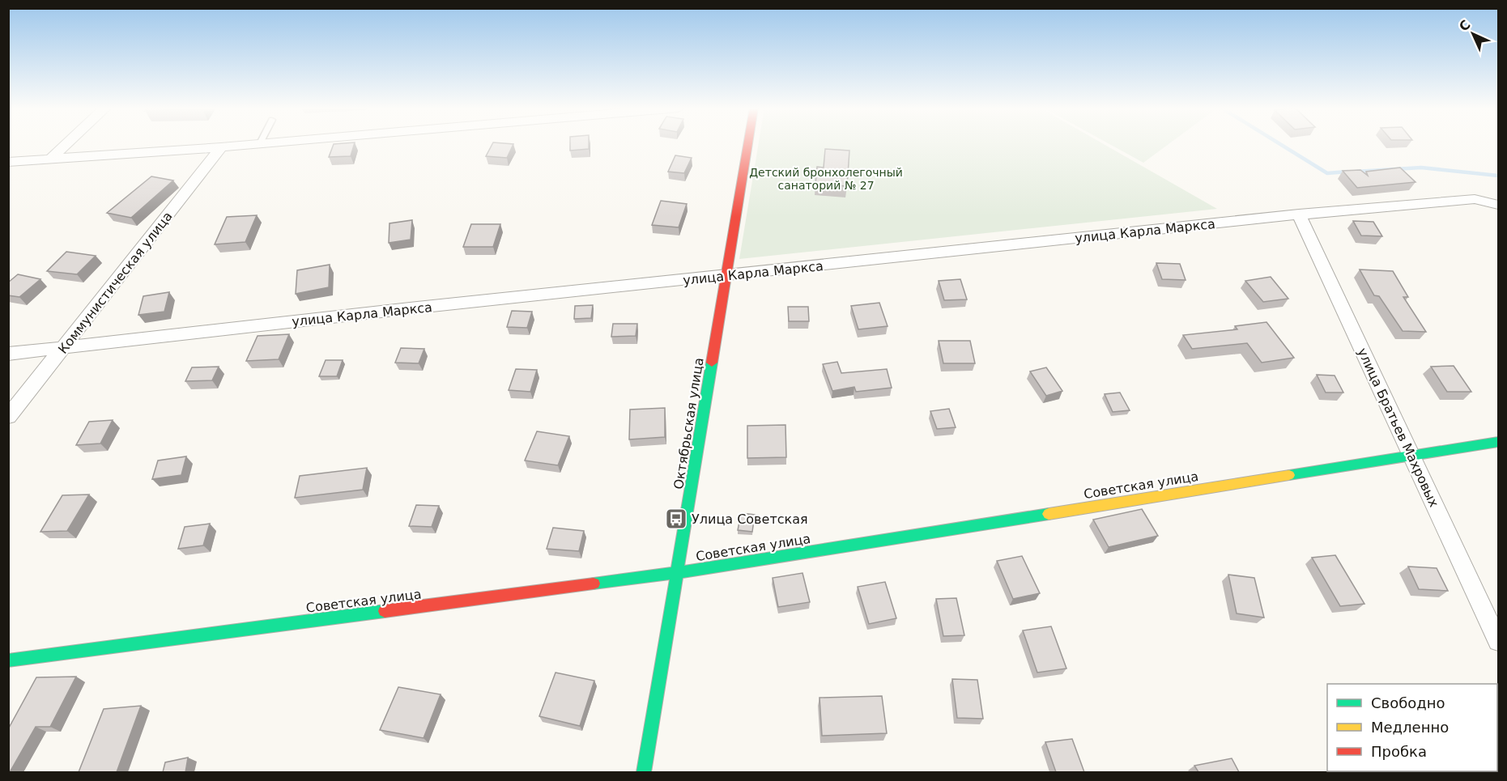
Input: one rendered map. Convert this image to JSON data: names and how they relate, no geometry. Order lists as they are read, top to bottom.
{
  "streets": {
    "street": [
      "улица Карла Маркса",
      "Коммунистическая улица",
      "Октябрьская улица",
      "улица Братьев Махровых",
      "Советская улица"
    ]
  },
  "crossings": [
    ["улица Карла Маркса", "Коммунистическая улица"],
    ["улица Карла Маркса", "Октябрьская улица"],
    ["улица Карла Маркса", "улица Братьев Махровых"],
    ["Октябрьская улица", "Советская улица"],
    ["улица Братьев Махровых", "Советская улица"]
  ],
  "parks": ["Детский бронхолегочный санаторий № 27"],
  "places": {
    "bus stop": ["Улица Советская"]
  },
  "legend": ["Свободно", "Медленно", "Пробка"],
  "north": "top left"
}
